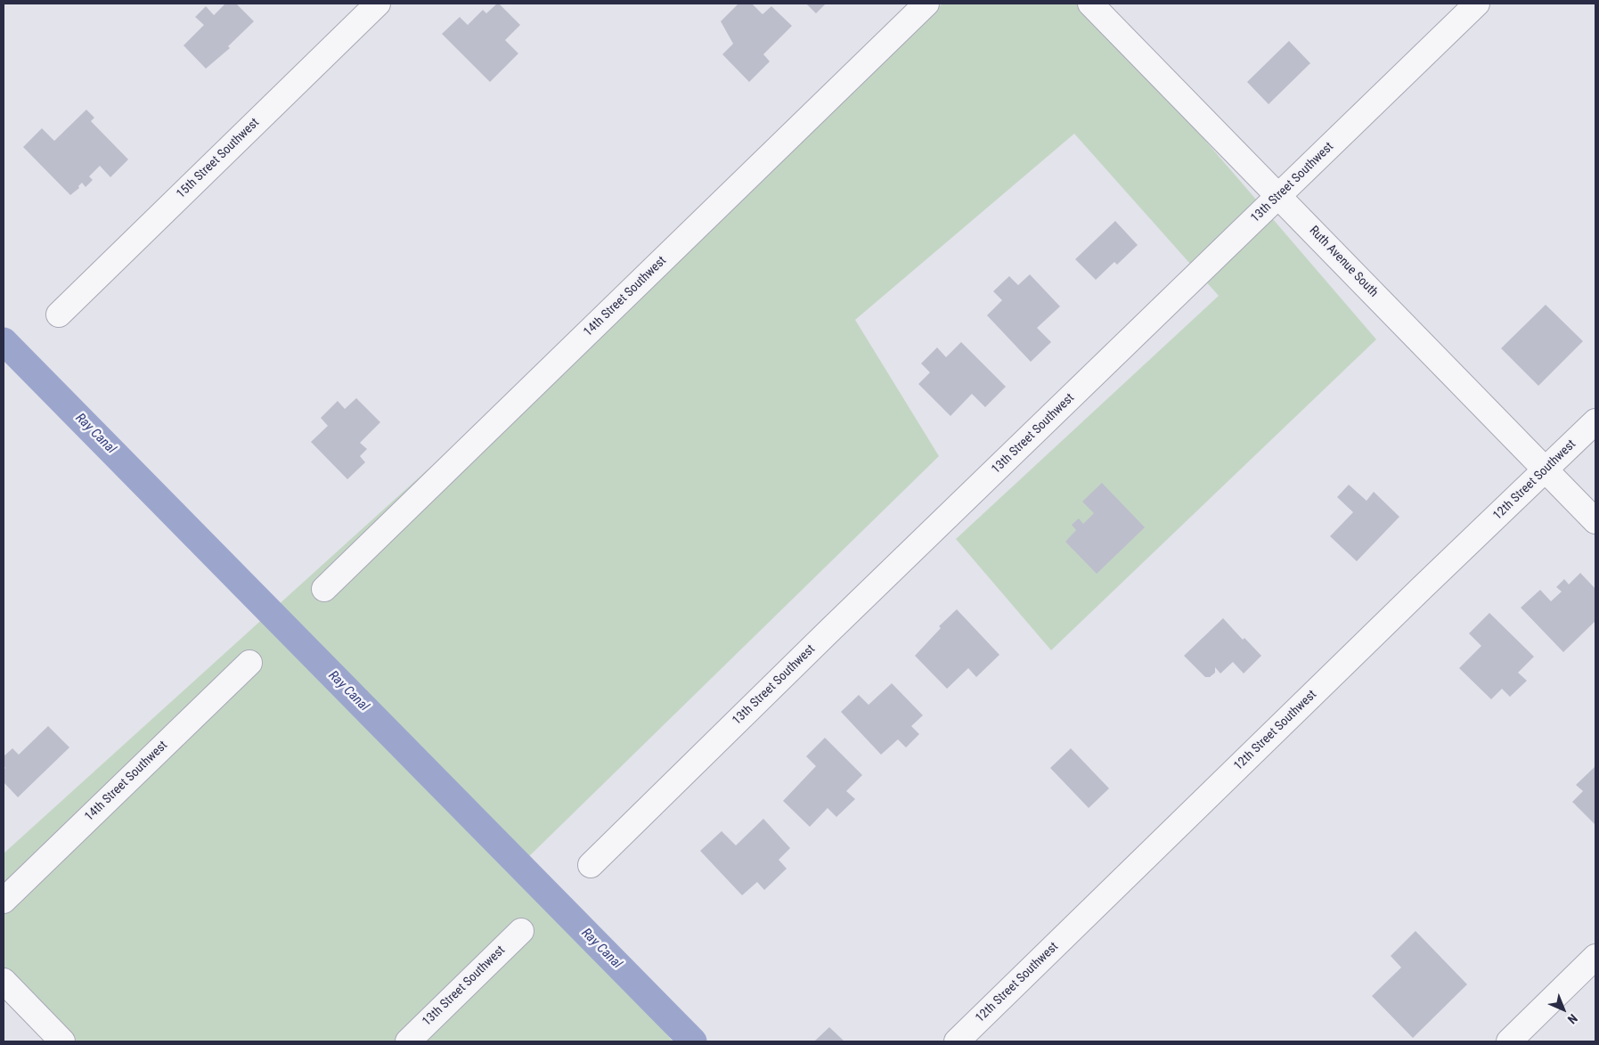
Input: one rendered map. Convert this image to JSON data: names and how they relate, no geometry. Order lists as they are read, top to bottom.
{
  "streets": {
    "street": [
      "15th Street Southwest",
      "13th Street Southwest",
      "Ruth Avenue South",
      "14th Street Southwest",
      "12th Street Southwest"
    ]
  },
  "crossings": [
    ["13th Street Southwest", "Ruth Avenue South"],
    ["Ruth Avenue South", "12th Street Southwest"]
  ],
  "water": ["Ray Canal"],
  "north": "bottom right"
}
